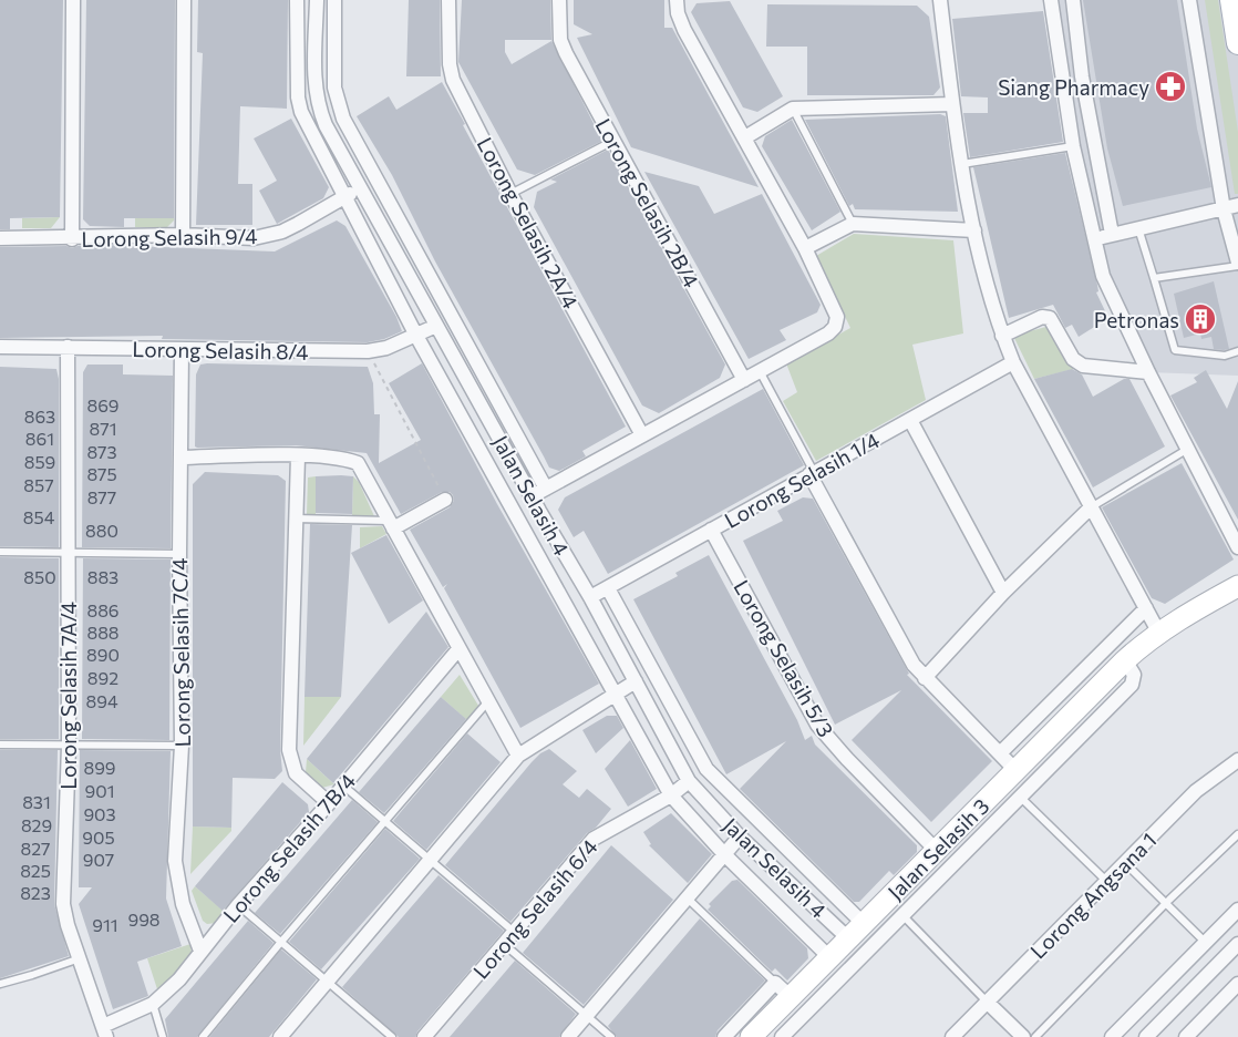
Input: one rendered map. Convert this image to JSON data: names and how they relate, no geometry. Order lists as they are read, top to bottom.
{
  "streets": {
    "street": [
      "Lorong Selasih 2B/4",
      "Lorong Selasih 2A/4",
      "Lorong Selasih 9/4",
      "Lorong Selasih 8/4",
      "Lorong Selasih 1/4",
      "Jalan Selasih 4",
      "Lorong Selasih 7C/4",
      "Lorong Selasih 5/3",
      "Lorong Selasih 7A/4",
      "Lorong Selasih 7B/4",
      "Jalan Selasih 3",
      "Lorong Angsana 1",
      "Lorong Selasih 6/4"
    ]
  },
  "crossings": [
    ["Lorong Selasih 9/4", "Jalan Selasih 4"],
    ["Lorong Selasih 8/4", "Jalan Selasih 4"],
    ["Lorong Selasih 8/4", "Lorong Selasih 7C/4"],
    ["Lorong Selasih 8/4", "Lorong Selasih 7A/4"],
    ["Lorong Selasih 1/4", "Jalan Selasih 4"],
    ["Lorong Selasih 1/4", "Lorong Selasih 5/3"],
    ["Jalan Selasih 4", "Jalan Selasih 3"],
    ["Jalan Selasih 4", "Lorong Selasih 6/4"],
    ["Lorong Selasih 7C/4", "Lorong Selasih 7B/4"],
    ["Lorong Selasih 5/3", "Jalan Selasih 3"],
    ["Lorong Selasih 7A/4", "Lorong Selasih 7B/4"]
  ],
  "places": {
    "pharmacy": ["Siang Pharmacy"],
    "building": ["Petronas"]
  },
  "house_numbers": [
    "869",
    "863",
    "871",
    "861",
    "873",
    "859",
    "875",
    "857",
    "877",
    "854",
    "880",
    "850",
    "883",
    "886",
    "888",
    "890",
    "892",
    "894",
    "899",
    "901",
    "831",
    "903",
    "829",
    "905",
    "827",
    "907",
    "825",
    "823",
    "998",
    "911"
  ]
}
